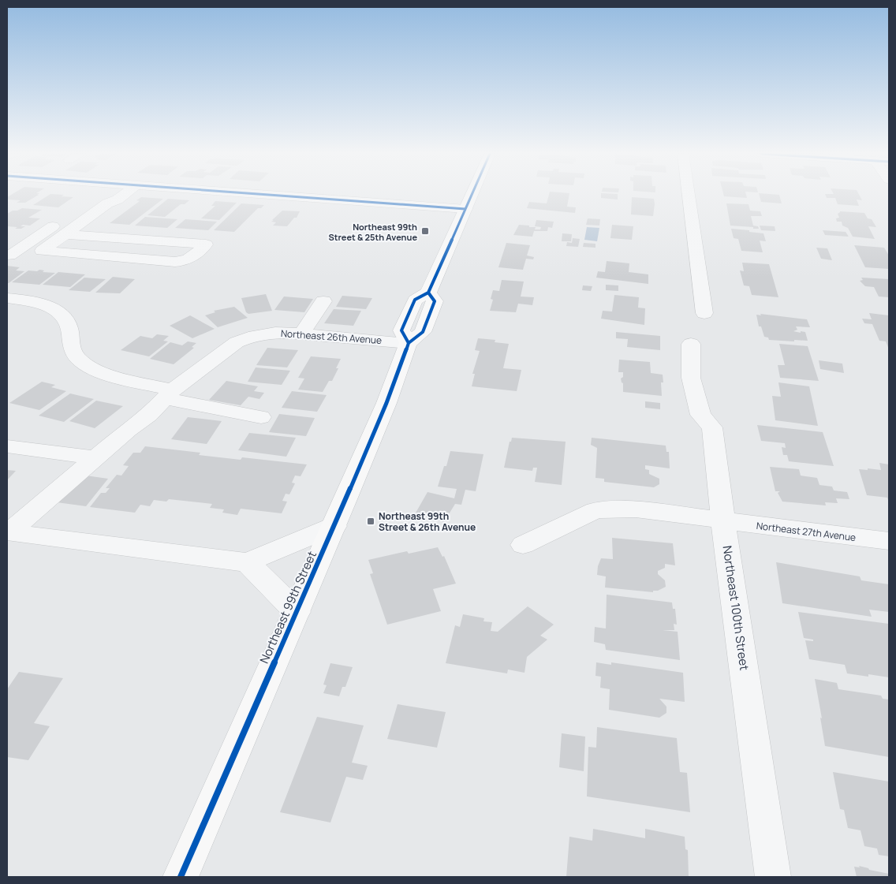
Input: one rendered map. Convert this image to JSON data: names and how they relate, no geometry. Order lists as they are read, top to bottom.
{
  "streets": {
    "main road": ["Northeast 99th Street"],
    "street": ["Northeast 26th Avenue", "Northeast 27th Avenue", "Northeast 100th Street"]
  },
  "crossings": [
    ["Northeast 26th Avenue", "Northeast 99th Street"],
    ["Northeast 27th Avenue", "Northeast 100th Street"]
  ],
  "places": {
    "transit": ["Northeast 99th Street & 25th Avenue", "Northeast 99th Street & 26th Avenue"]
  }
}
